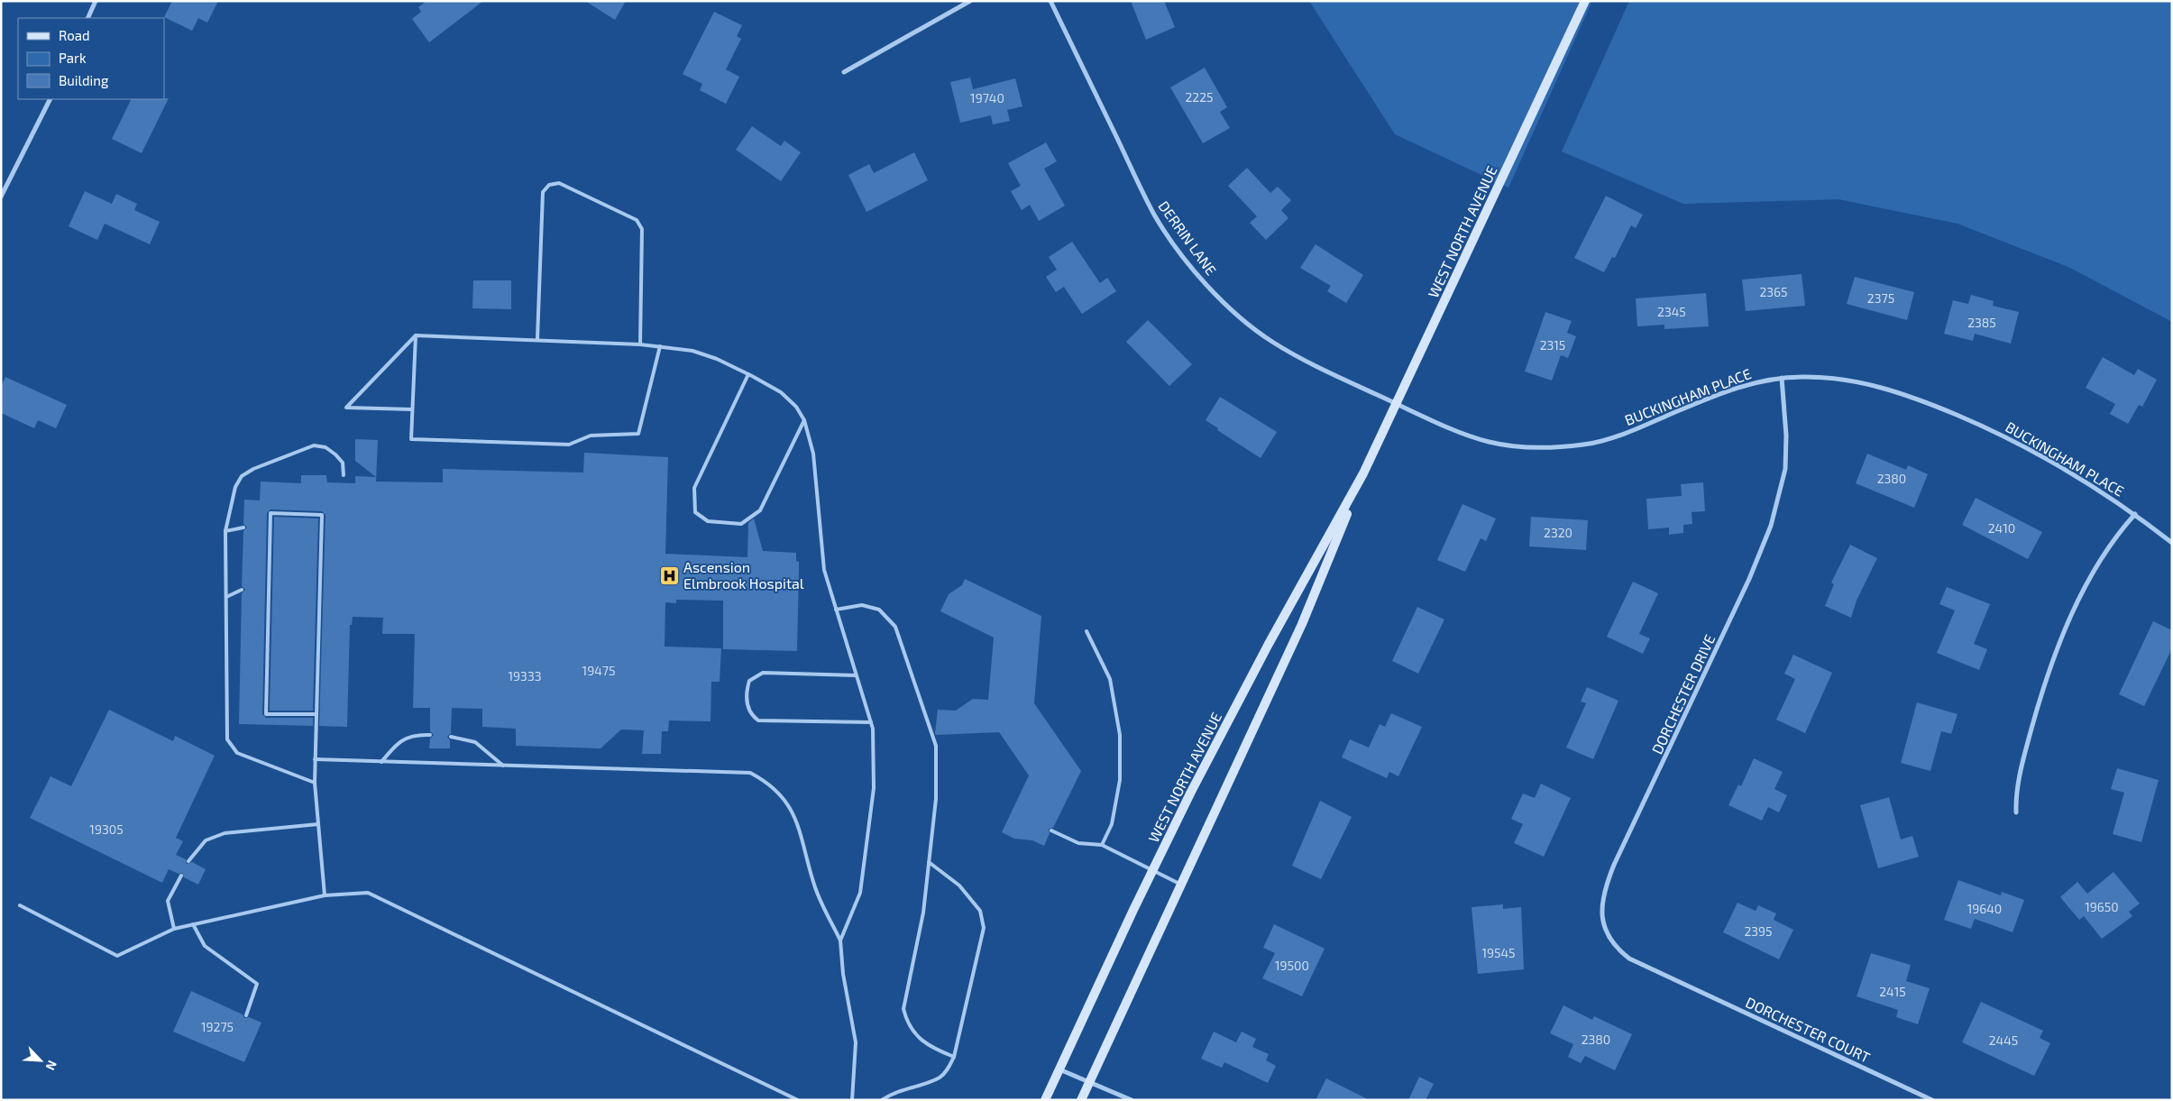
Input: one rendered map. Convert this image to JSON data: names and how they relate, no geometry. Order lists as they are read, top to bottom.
{
  "streets": {
    "main road": ["WEST NORTH AVENUE"],
    "street": [
      "DERRIN LANE",
      "BUCKINGHAM PLACE",
      "DORCHESTER DRIVE",
      "DORCHESTER COURT"
    ]
  },
  "crossings": [
    ["WEST NORTH AVENUE", "DERRIN LANE"],
    ["WEST NORTH AVENUE", "BUCKINGHAM PLACE"],
    ["DERRIN LANE", "BUCKINGHAM PLACE"],
    ["BUCKINGHAM PLACE", "DORCHESTER DRIVE"],
    ["DORCHESTER DRIVE", "DORCHESTER COURT"]
  ],
  "places": {
    "hospital": ["Ascension Elmbrook Hospital"]
  },
  "house_numbers": [
    "2225",
    "19740",
    "2365",
    "2375",
    "2345",
    "2385",
    "2315",
    "2380",
    "2410",
    "2320",
    "19475",
    "19333",
    "19305",
    "19650",
    "19640",
    "2395",
    "19545",
    "19500",
    "2415",
    "19275",
    "2380",
    "2445"
  ],
  "legend": ["Road", "Park", "Building"],
  "north": "bottom right"
}
